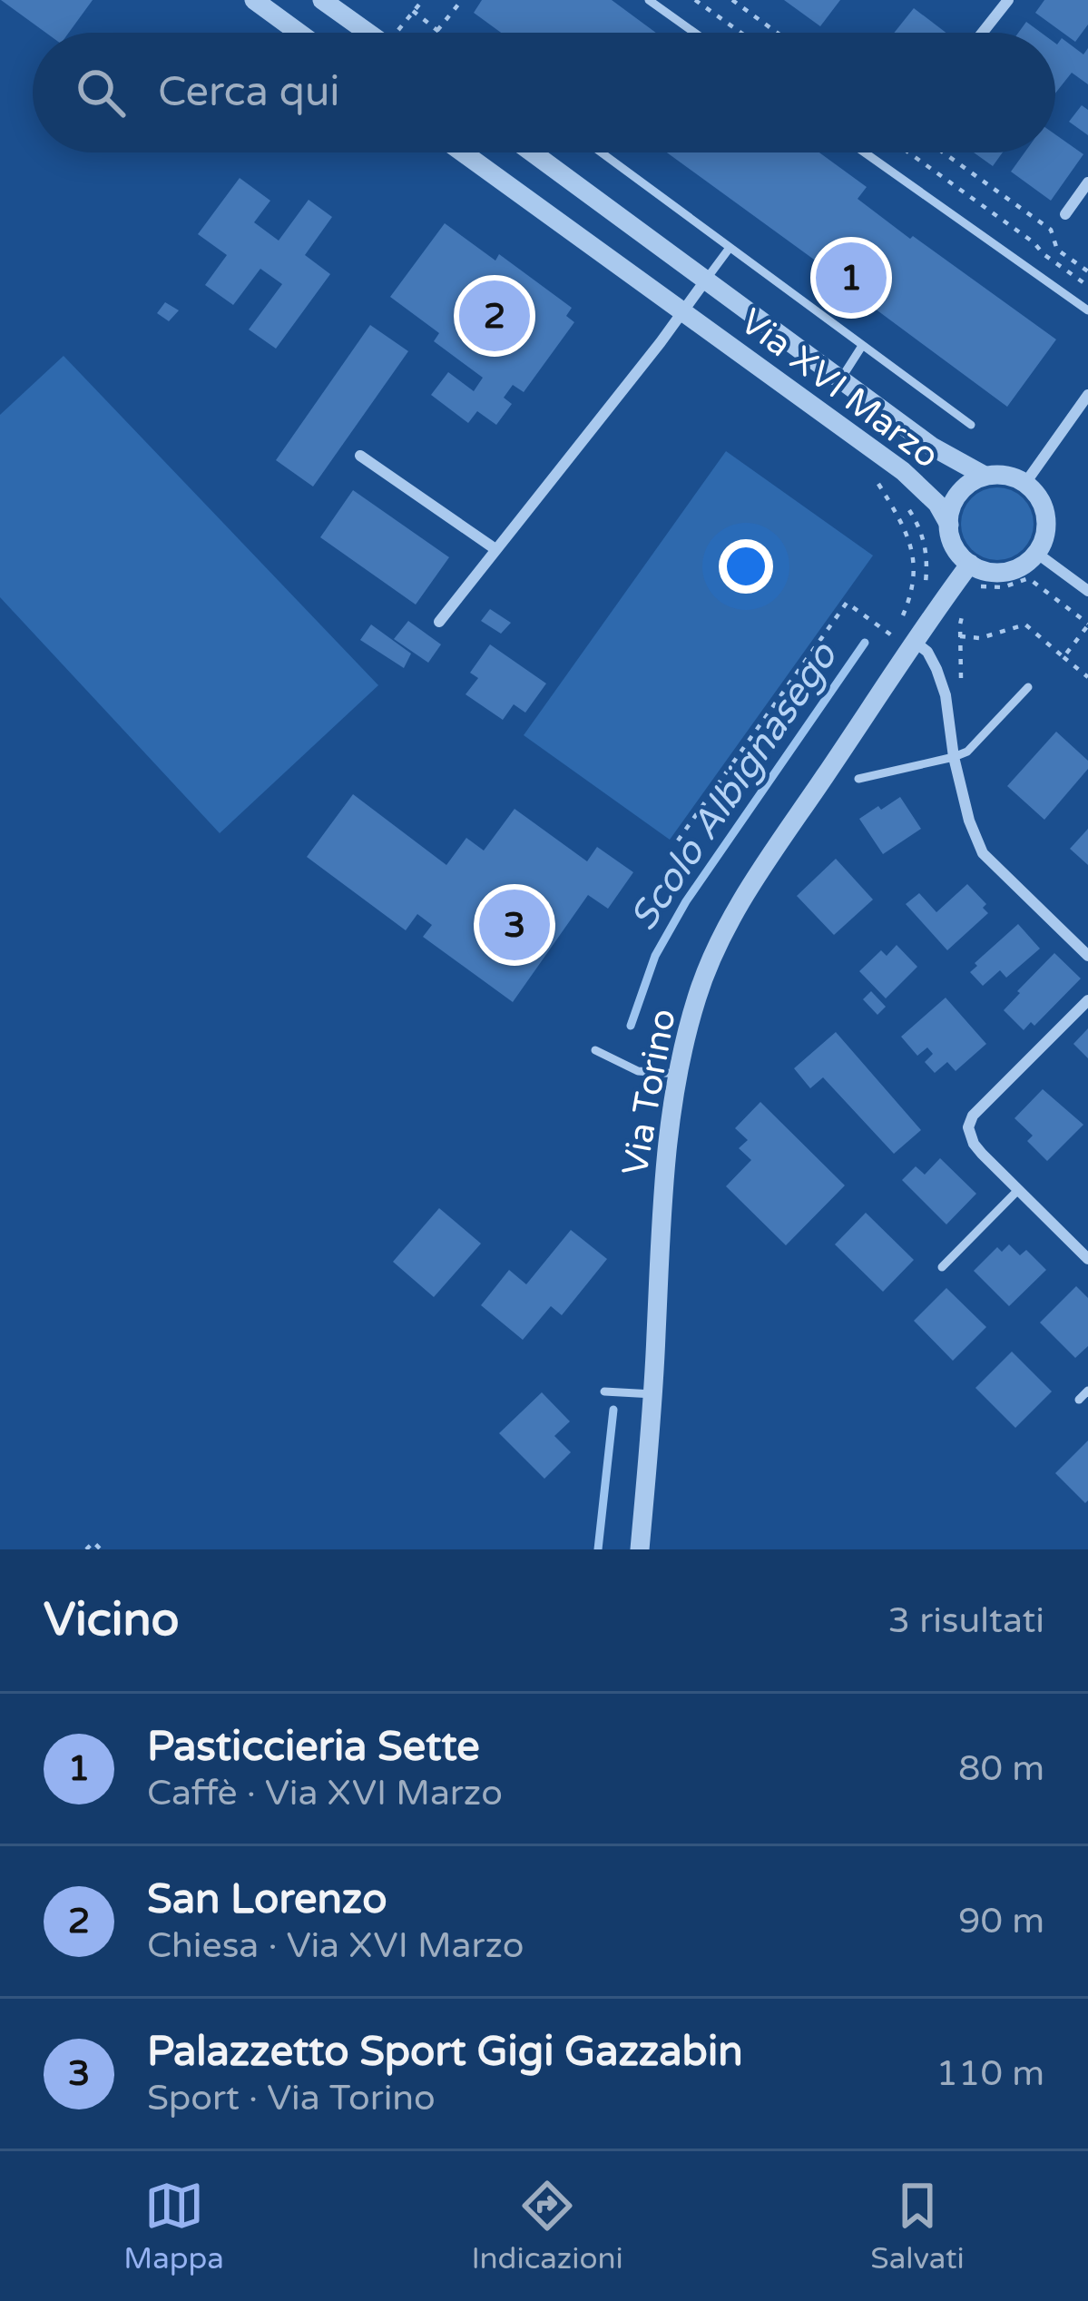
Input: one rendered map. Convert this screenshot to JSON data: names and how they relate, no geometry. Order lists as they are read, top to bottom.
{
  "streets": {
    "street": ["Via XVI Marzo", "Via Torino"]
  },
  "crossings": [
    ["Via XVI Marzo", "Via Torino"]
  ],
  "water": ["Scolo Albignasego"],
  "page": {
    "search": "Cerca qui",
    "pins": ["1", "2", "3"],
    "heading": ["Vicino", "3 risultati"],
    "list": [
      {
        "mark": "1",
        "name": "Pasticcieria Sette",
        "note": "Caffè · Via XVI Marzo",
        "value": "80 m"
      },
      {
        "mark": "2",
        "name": "San Lorenzo",
        "note": "Chiesa · Via XVI Marzo",
        "value": "90 m"
      },
      {
        "mark": "3",
        "name": "Palazzetto Sport Gigi Gazzabin",
        "note": "Sport · Via Torino",
        "value": "110 m"
      }
    ],
    "nav": ["Mappa", "Indicazioni", "Salvati"]
  }
}
